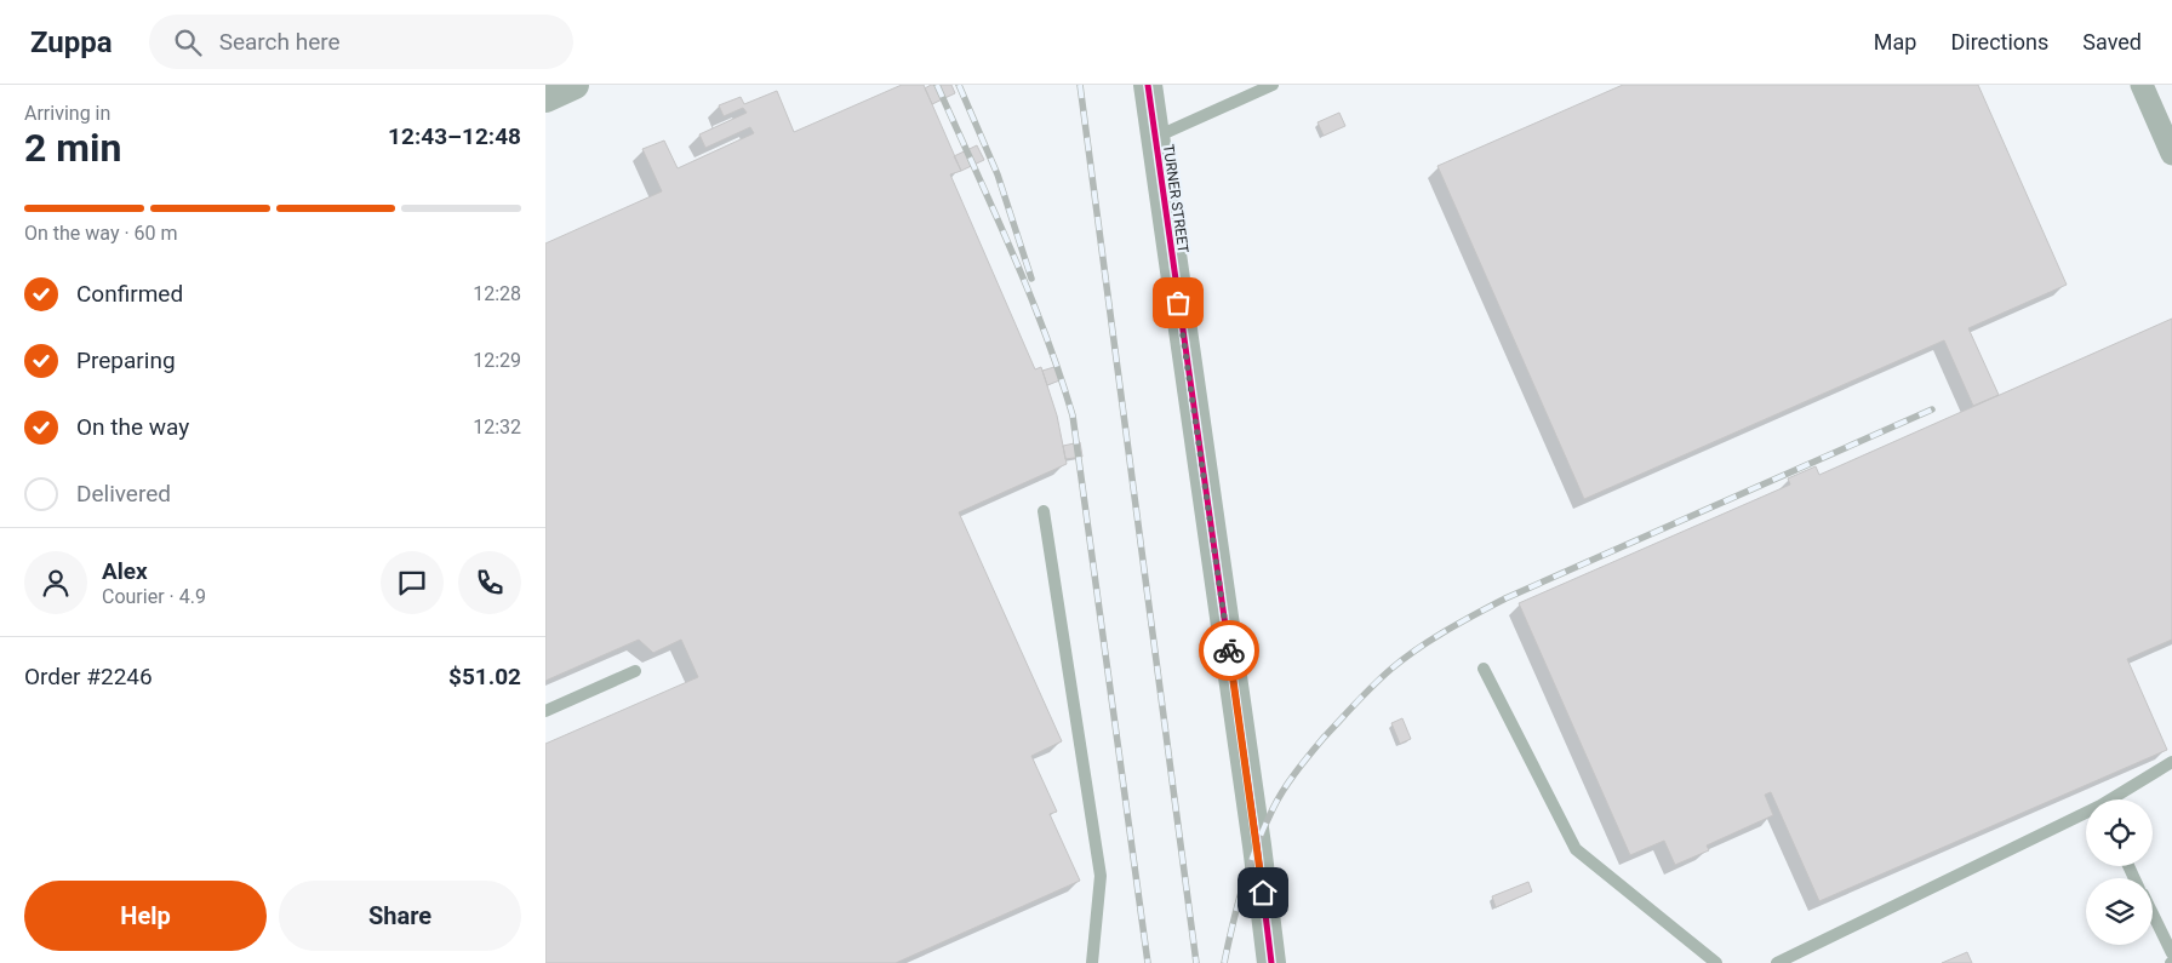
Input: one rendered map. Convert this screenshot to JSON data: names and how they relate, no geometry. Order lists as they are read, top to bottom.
{
  "streets": {
    "street": ["TURNER STREET"]
  },
  "page": {
    "header": "Zuppa",
    "search": "Search here",
    "nav": ["Map", "Directions", "Saved"],
    "heading": ["2 min", "Arriving in", "12:43–12:48"],
    "panel": [
      "Alex",
      "Courier · 4.9",
      "Order #2246",
      "$51.02"
    ],
    "bar": "On the way · 60 m",
    "list": [
      ["Confirmed", "12:28"],
      ["Preparing", "12:29"],
      ["On the way", "12:32"],
      "Delivered"
    ],
    "buttons": ["Help", "Share"]
  }
}
